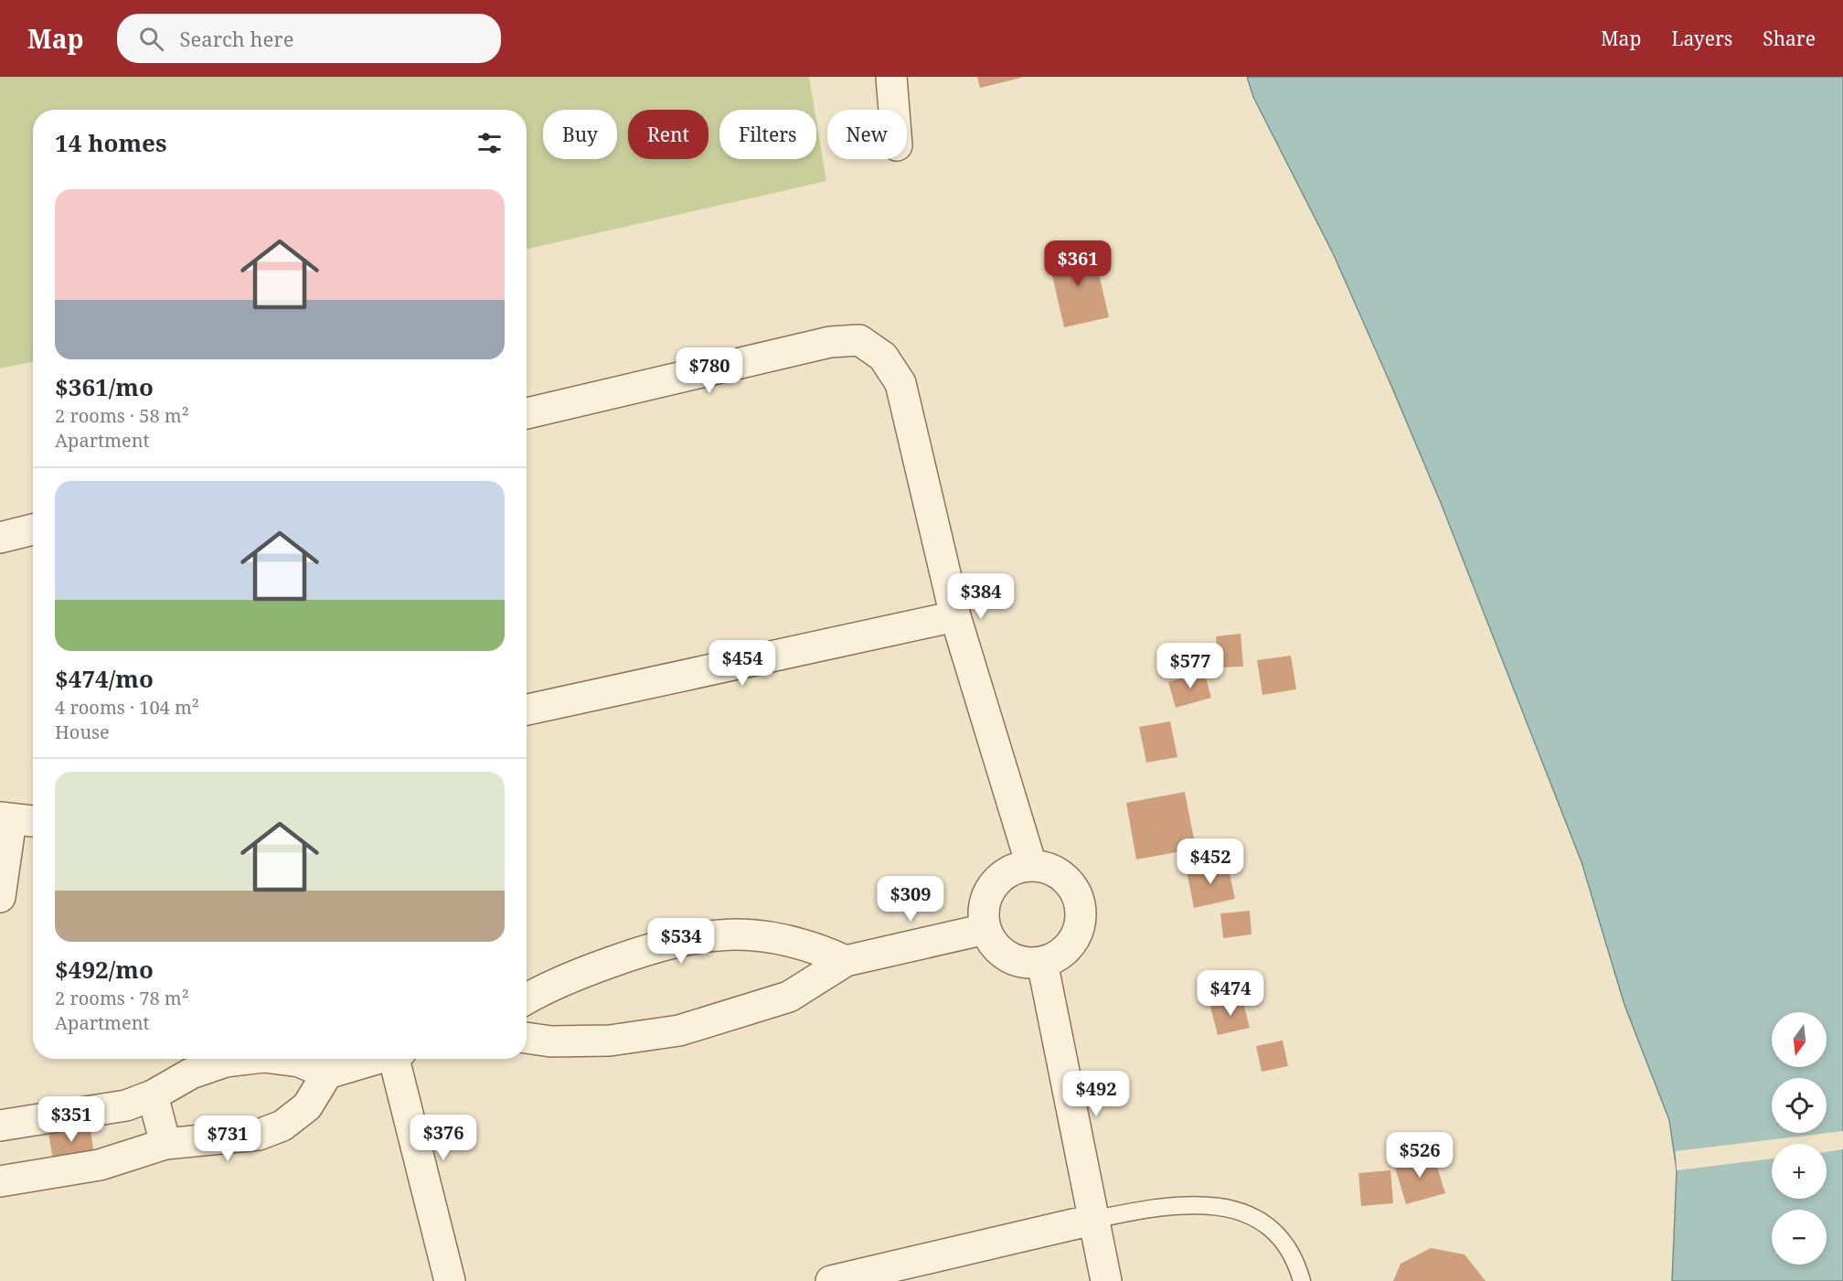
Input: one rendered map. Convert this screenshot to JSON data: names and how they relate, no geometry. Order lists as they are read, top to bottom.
{
  "north": "bottom",
  "page": {
    "header": "Map",
    "search": "Search here",
    "nav": ["Map", "Layers", "Share"],
    "chip": [
      "Buy",
      "Rent",
      "Filters",
      "New"
    ],
    "heading": "14 homes",
    "list": [
      {
        "name": "$361/mo",
        "note": "2 rooms · 58 m² · Apartment"
      },
      {
        "name": "$474/mo",
        "note": "4 rooms · 104 m² · House"
      },
      {
        "name": "$492/mo",
        "note": "2 rooms · 78 m² · Apartment"
      }
    ],
    "price": [
      "$361",
      "$780",
      "$384",
      "$454",
      "$577",
      "$452",
      "$309",
      "$534",
      "$474",
      "$492",
      "$351",
      "$376",
      "$731",
      "$526"
    ],
    "map_buttons": ["+", "−"]
  }
}
